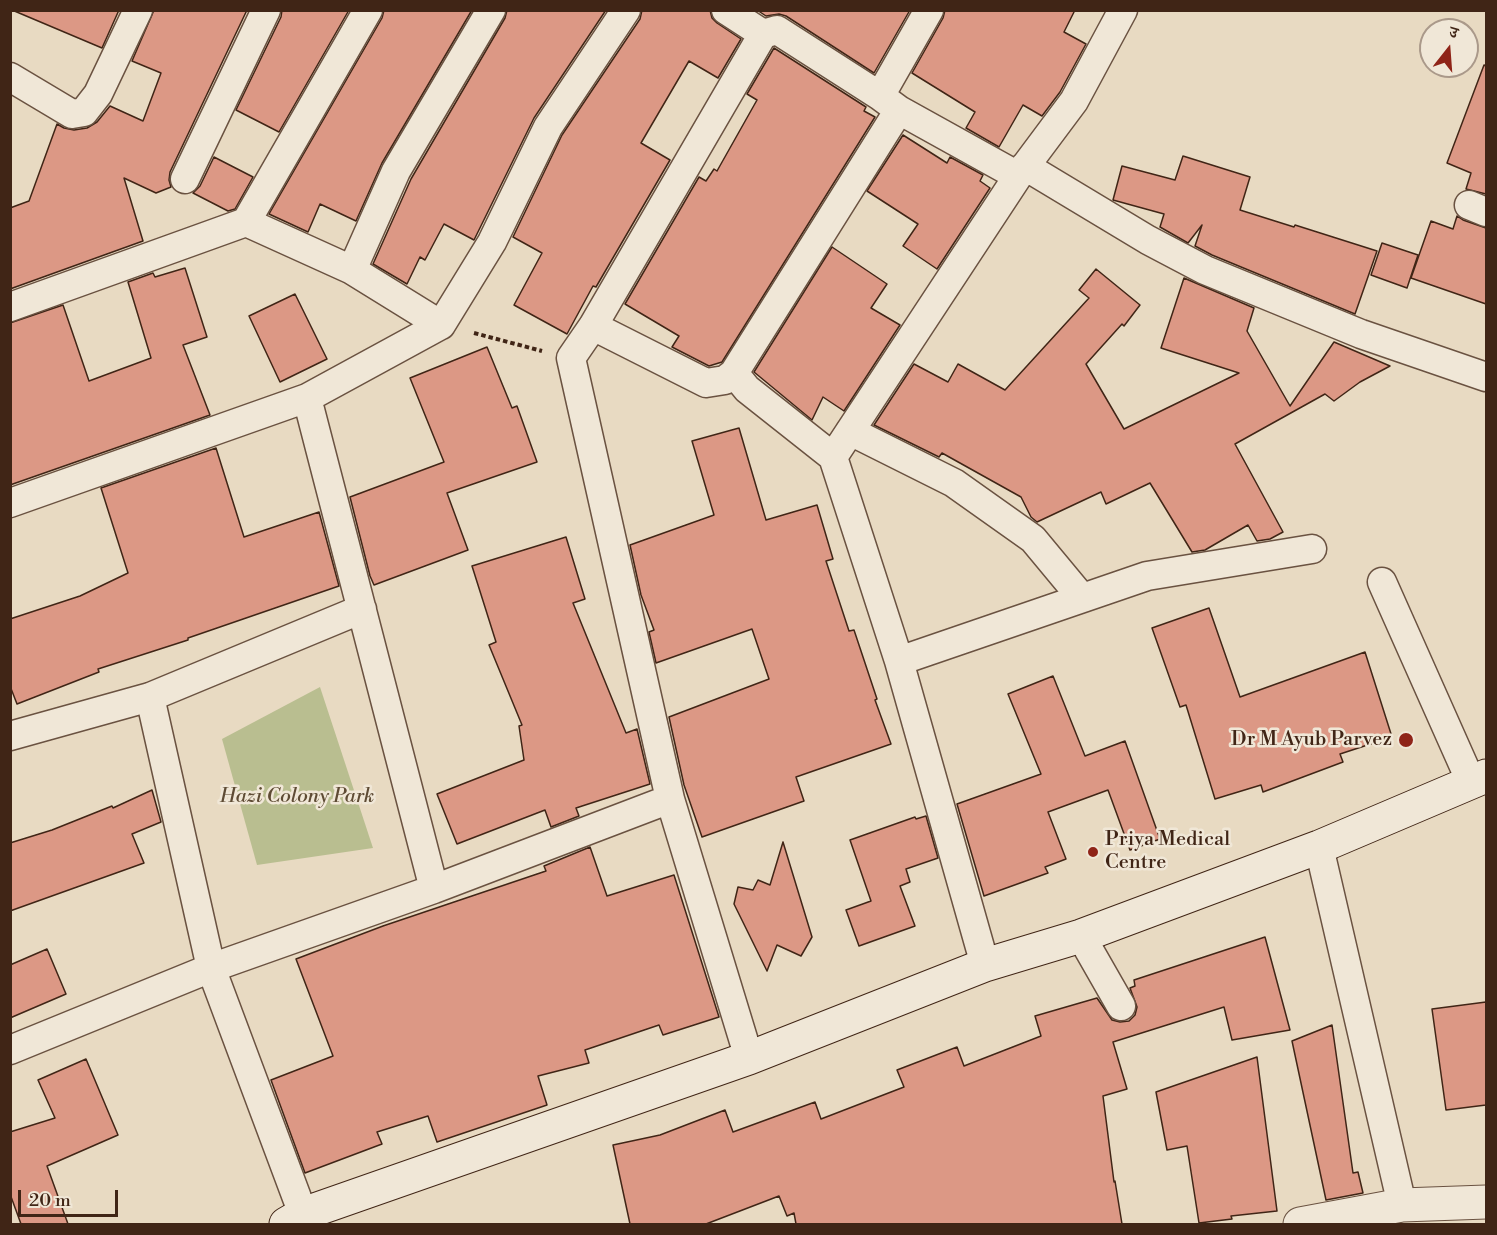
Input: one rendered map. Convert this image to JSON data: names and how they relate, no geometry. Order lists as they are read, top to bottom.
{
  "parks": ["Hazi Colony Park"],
  "places": ["Dr M Ayub Parvez", "Priya Medical Centre"],
  "scale_bar": "20 m",
  "north": "top"
}
